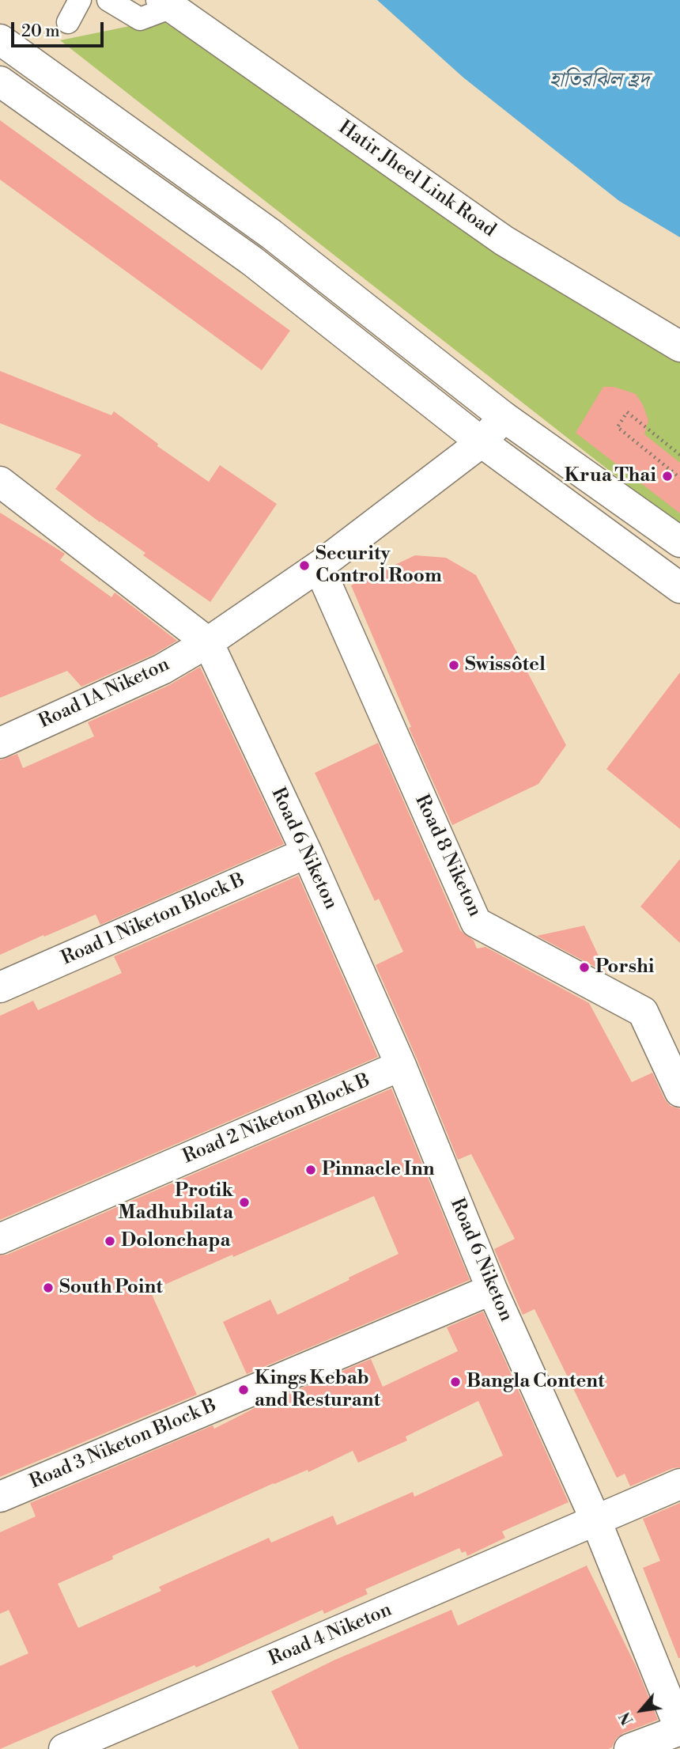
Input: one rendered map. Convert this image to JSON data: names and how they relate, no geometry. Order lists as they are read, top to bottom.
{
  "streets": {
    "street": [
      "Hatir Jheel Link Road",
      "Road 1A Niketon",
      "Road 6 Niketon",
      "Road 8 Niketon",
      "Road 1 Niketon Block B",
      "Road 2 Niketon Block B",
      "Road 3 Niketon Block B",
      "Road 4 Niketon"
    ]
  },
  "crossings": [
    ["Road 1A Niketon", "Road 6 Niketon"],
    ["Road 1A Niketon", "Road 8 Niketon"],
    ["Road 6 Niketon", "Road 1 Niketon Block B"],
    ["Road 6 Niketon", "Road 2 Niketon Block B"],
    ["Road 6 Niketon", "Road 3 Niketon Block B"],
    ["Road 6 Niketon", "Road 4 Niketon"]
  ],
  "water": ["হাতিরঝিল হ্রদ"],
  "places": [
    "Krua Thai",
    "Security Control Room",
    "Swissôtel",
    "Porshi",
    "Pinnacle Inn",
    "Protik Madhubilata",
    "Dolonchapa",
    "South Point",
    "Bangla Content",
    "Kings Kebab and Resturant"
  ],
  "scale_bar": "20 m",
  "north": "bottom left"
}
